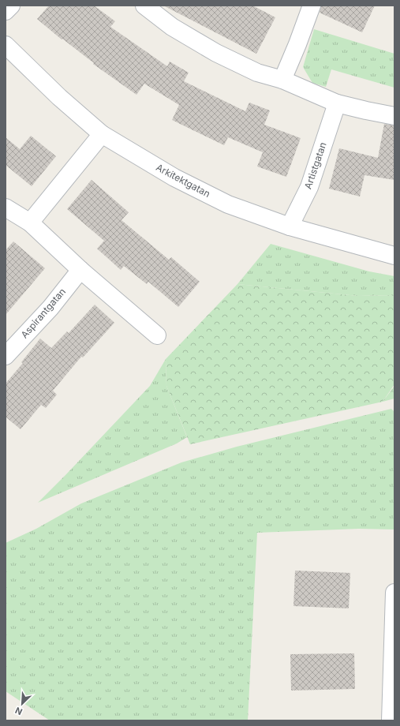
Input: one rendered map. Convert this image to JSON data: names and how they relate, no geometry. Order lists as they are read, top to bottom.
{
  "streets": {
    "street": ["Artistgatan", "Arkitektgatan", "Aspirantgatan"]
  },
  "crossings": [
    ["Artistgatan", "Arkitektgatan"]
  ],
  "north": "bottom left"
}
